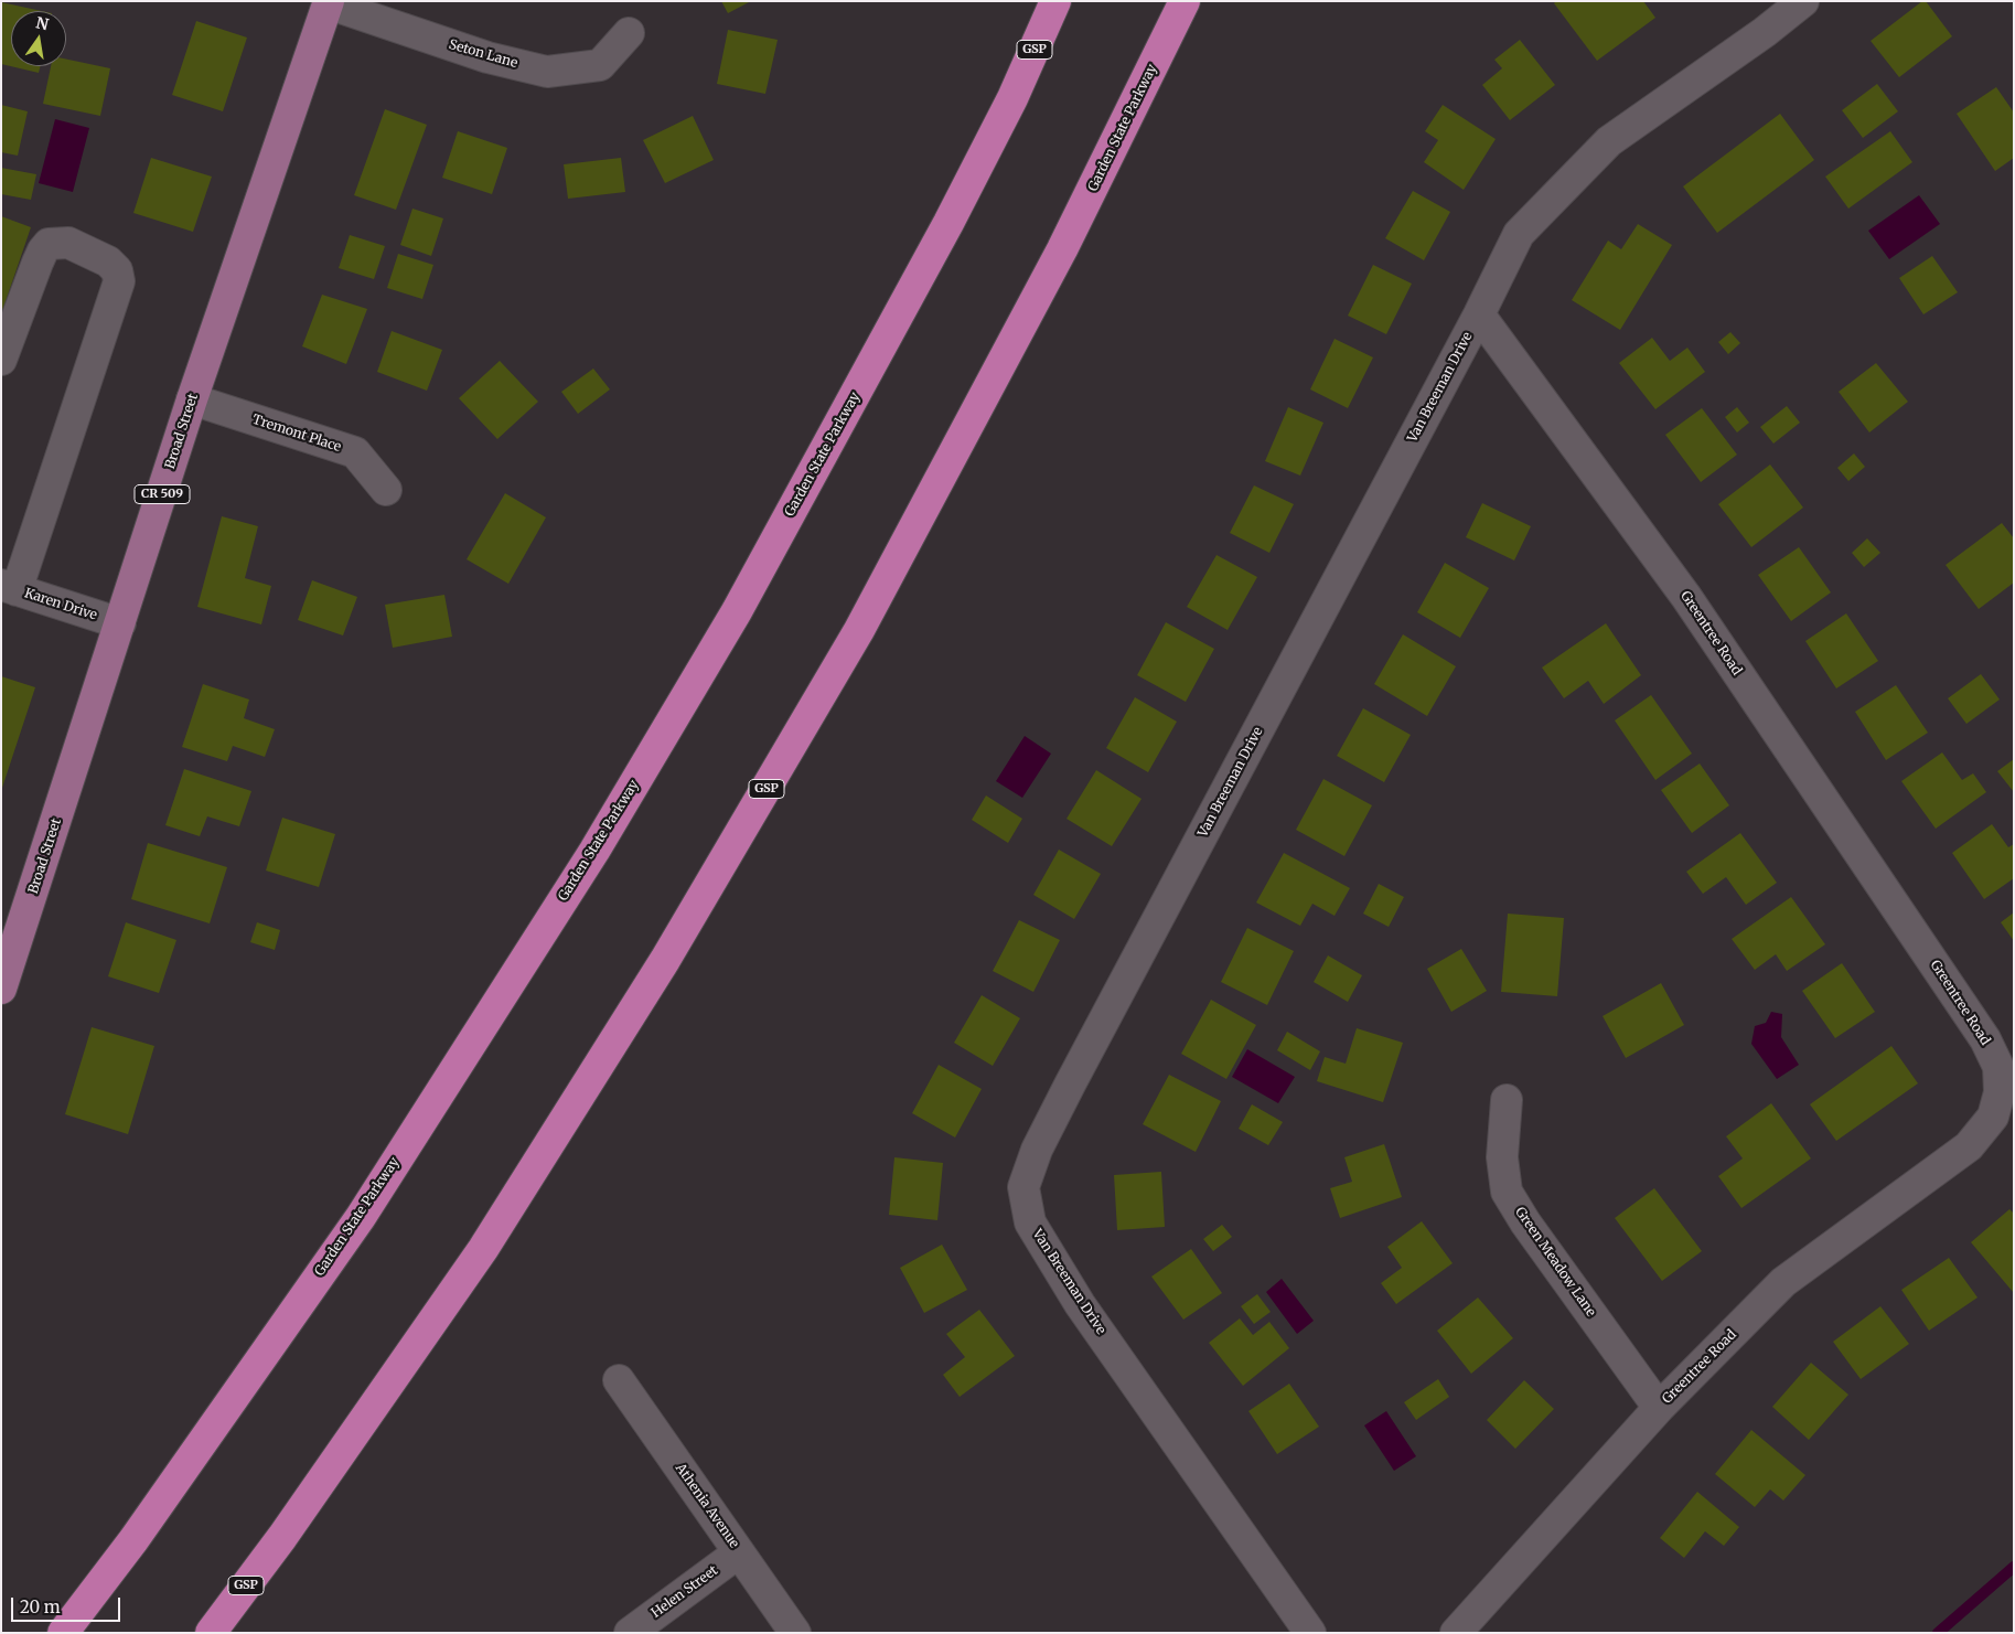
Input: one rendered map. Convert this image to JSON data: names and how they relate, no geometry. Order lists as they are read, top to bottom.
{
  "streets": {
    "highway": ["GSP", "Garden State Parkway"],
    "main road": ["Broad Street", "CR 509"],
    "street": [
      "Seton Lane",
      "Van Breeman Drive",
      "Tremont Place",
      "Karen Drive",
      "Greentree Road",
      "Green Meadow Lane",
      "Athenia Avenue",
      "Helen Street"
    ]
  },
  "crossings": [
    ["Seton Lane", "Broad Street"],
    ["Van Breeman Drive", "Greentree Road"],
    ["Broad Street", "Tremont Place"],
    ["Broad Street", "Karen Drive"],
    ["Greentree Road", "Green Meadow Lane"],
    ["Athenia Avenue", "Helen Street"]
  ],
  "scale_bar": "20 m",
  "north": "top"
}
